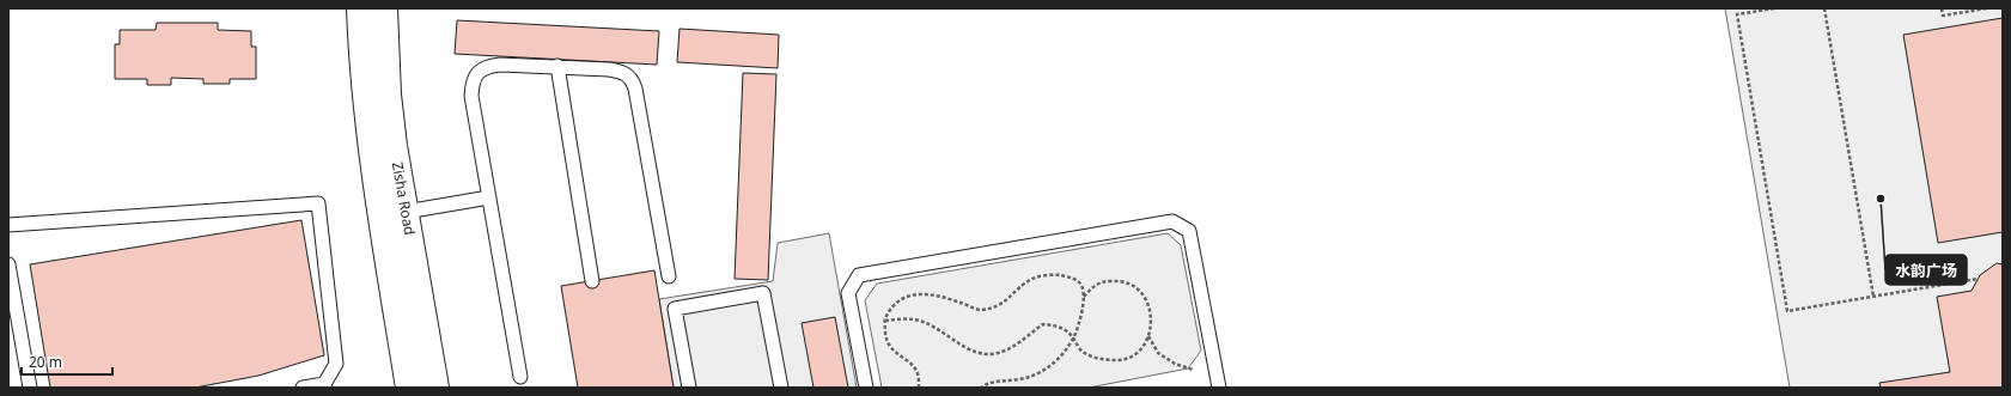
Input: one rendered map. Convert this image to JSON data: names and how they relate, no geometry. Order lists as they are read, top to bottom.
{
  "streets": {
    "street": ["Zisha Road"]
  },
  "places": ["水韵广场"],
  "scale_bar": "20 m"
}
